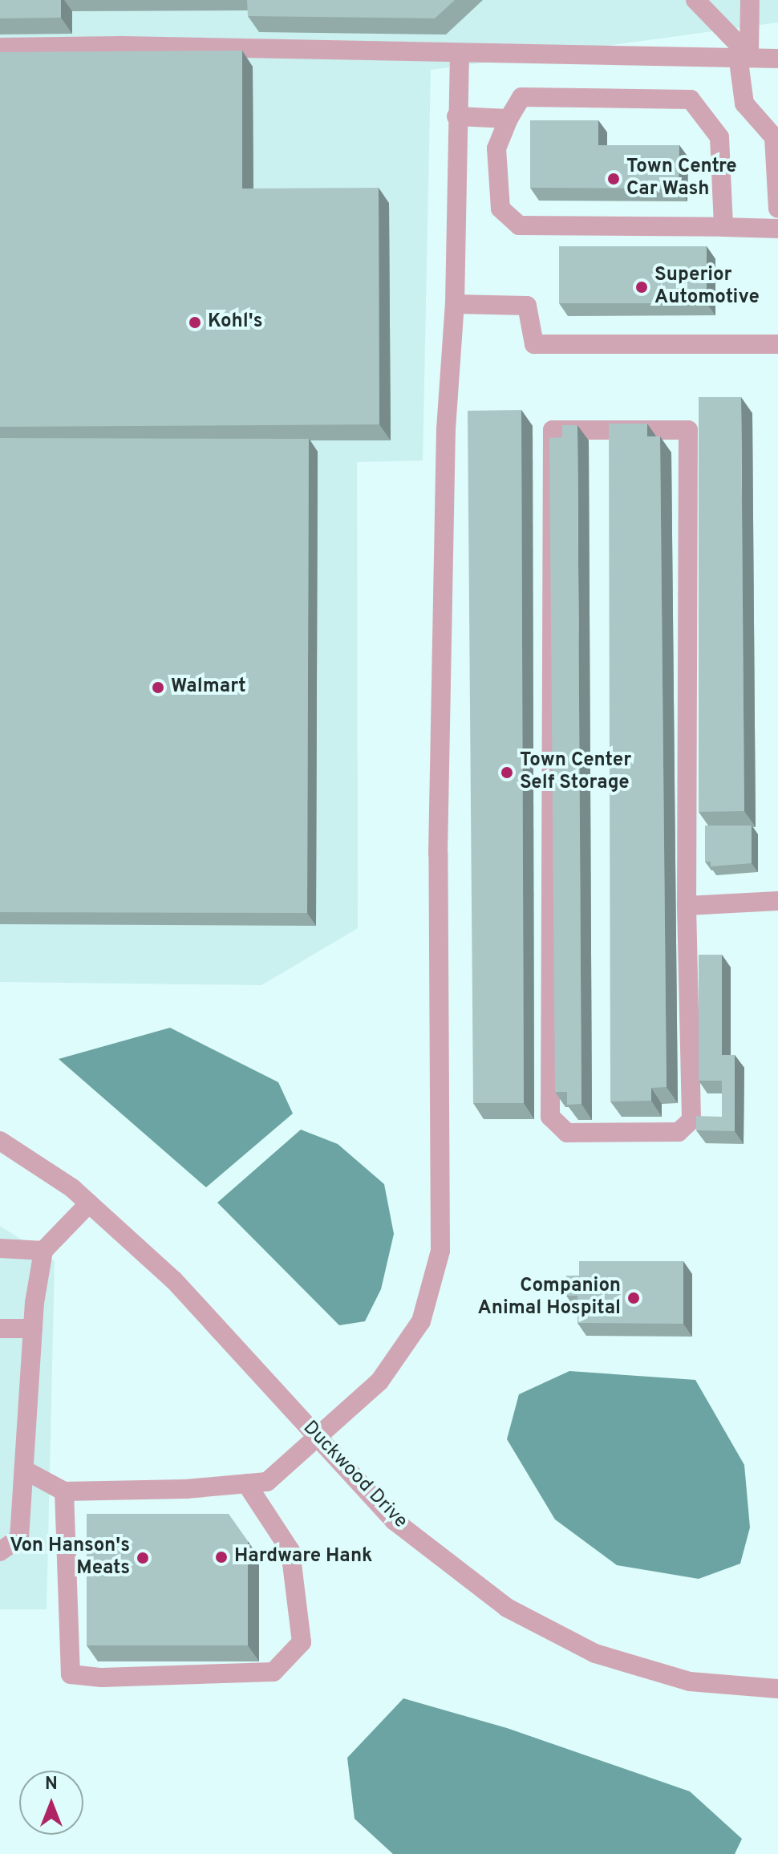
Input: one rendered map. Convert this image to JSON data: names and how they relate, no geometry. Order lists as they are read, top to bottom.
{
  "streets": {
    "street": ["Duckwood Drive"]
  },
  "places": [
    "Town Centre Car Wash",
    "Superior Automotive",
    "Kohl's",
    "Walmart",
    "Town Center Self Storage",
    "Companion Animal Hospital",
    "Hardware Hank",
    "Von Hanson's Meats"
  ],
  "north": "top"
}
